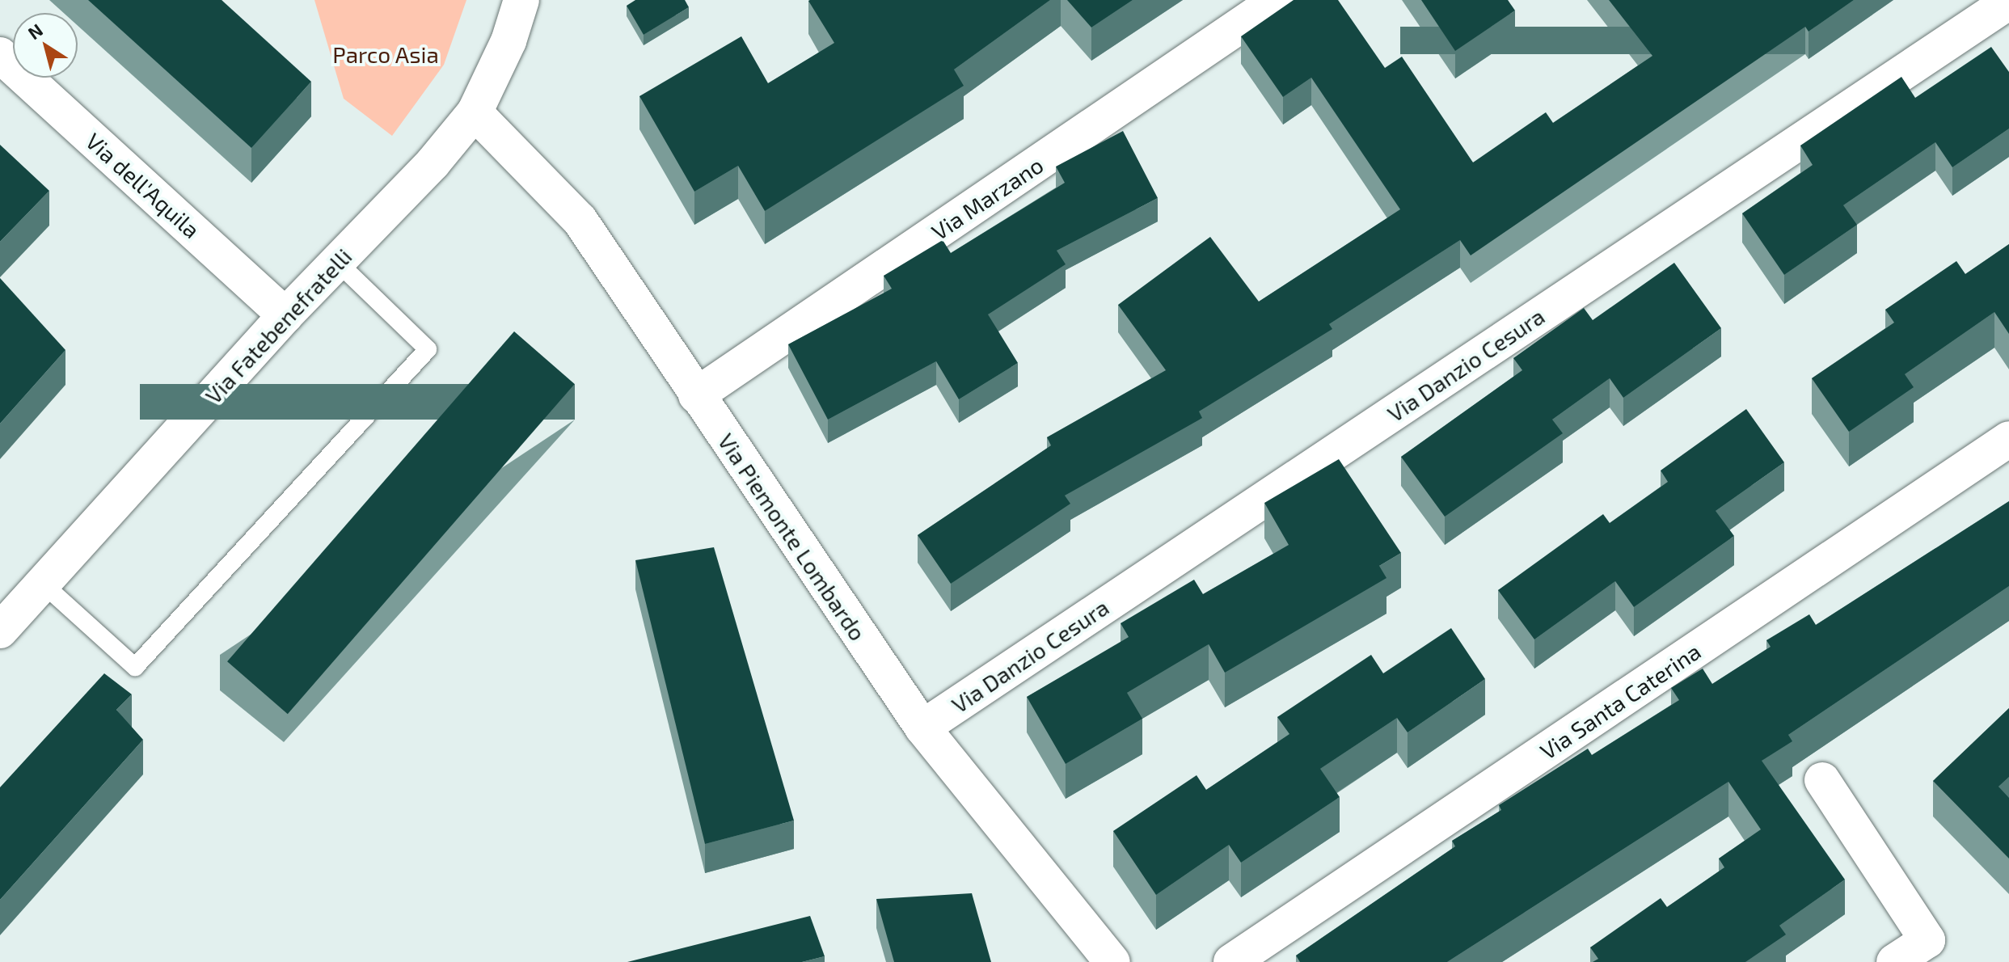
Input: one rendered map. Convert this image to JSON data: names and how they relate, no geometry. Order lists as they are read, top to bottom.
{
  "streets": {
    "street": [
      "Via dell'Aquila",
      "Via Marzano",
      "Via Fatebenefratelli",
      "Via Danzio Cesura",
      "Via Piemonte Lombardo",
      "Via Santa Caterina"
    ]
  },
  "crossings": [
    ["Via dell'Aquila", "Via Fatebenefratelli"],
    ["Via Marzano", "Via Piemonte Lombardo"],
    ["Via Fatebenefratelli", "Via Piemonte Lombardo"],
    ["Via Danzio Cesura", "Via Piemonte Lombardo"]
  ],
  "parks": ["Parco Asia"],
  "north": "top left"
}
